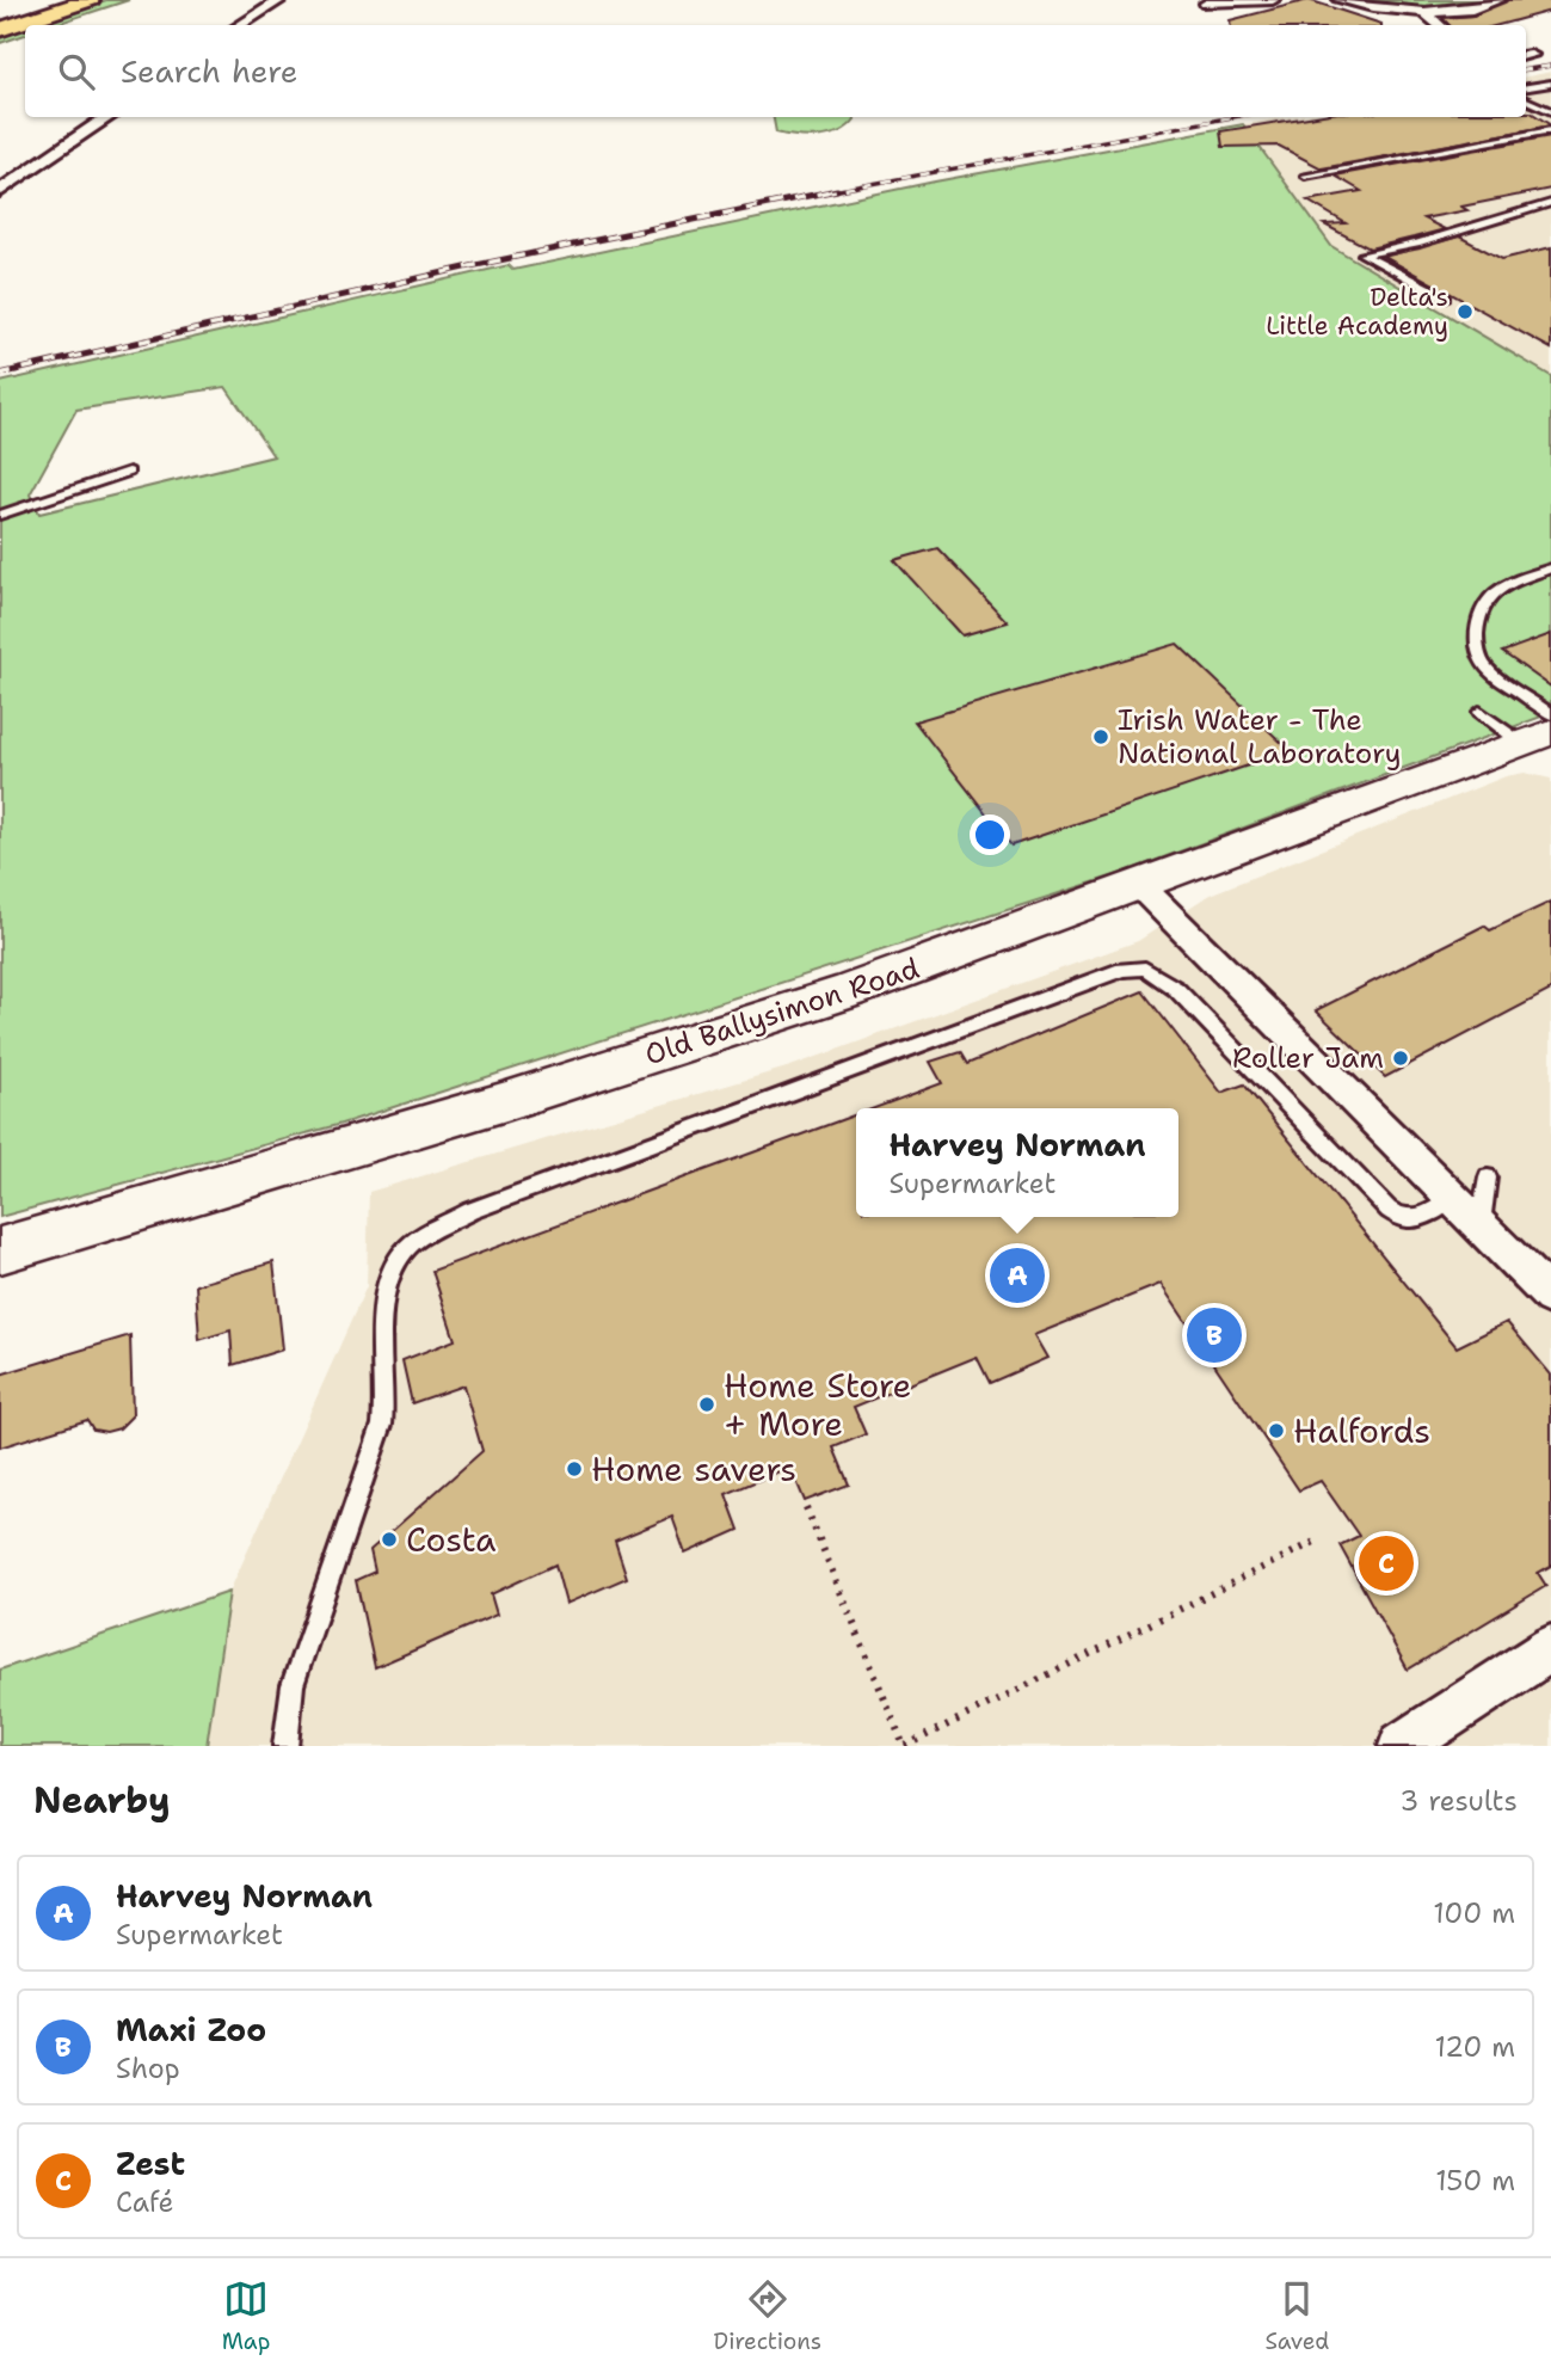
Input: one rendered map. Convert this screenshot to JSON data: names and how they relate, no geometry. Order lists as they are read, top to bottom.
{
  "streets": {
    "street": ["Old Ballysimon Road"]
  },
  "places": [
    "Delta's Little Academy",
    "Irish Water - The National Laboratory",
    "Roller Jam",
    "Home Store + More",
    "Halfords",
    "Home savers",
    "Costa"
  ],
  "page": {
    "search": "Search here",
    "popup": ["Harvey Norman", "Supermarket"],
    "pins": ["A", "B", "C"],
    "heading": ["Nearby", "3 results"],
    "list": [
      {
        "mark": "A",
        "name": "Harvey Norman",
        "note": "Supermarket",
        "value": "100 m"
      },
      {
        "mark": "B",
        "name": "Maxi Zoo",
        "note": "Shop",
        "value": "120 m"
      },
      {
        "mark": "C",
        "name": "Zest",
        "note": "Café",
        "value": "150 m"
      }
    ],
    "nav": ["Map", "Directions", "Saved"]
  }
}
